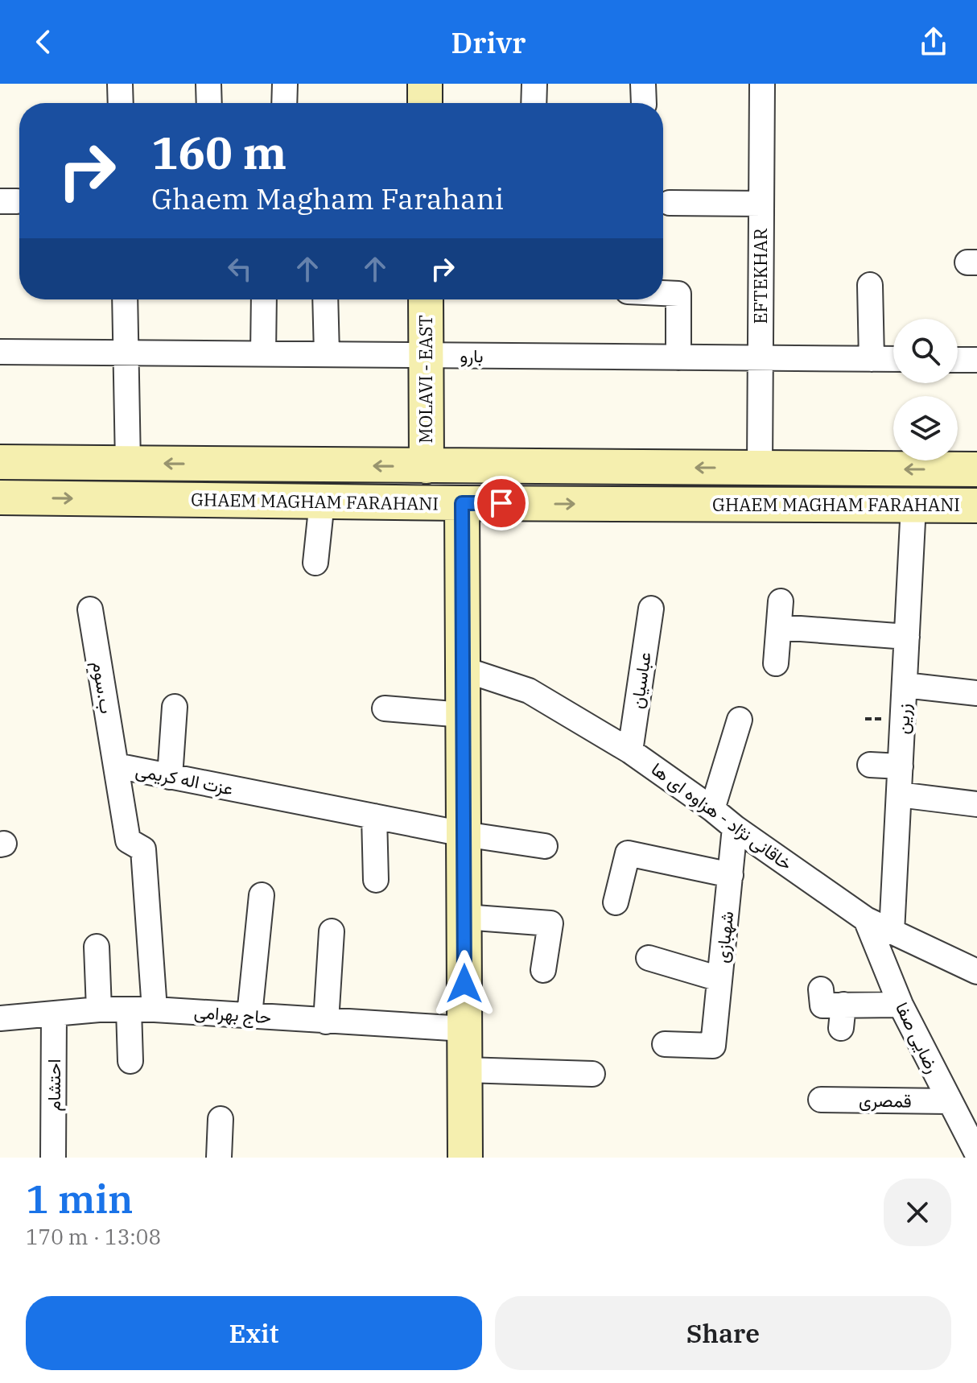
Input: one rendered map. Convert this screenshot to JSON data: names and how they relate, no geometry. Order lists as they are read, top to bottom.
{
  "streets": {
    "main road": ["MOLAVI - EAST", "GHAEM MAGHAM FARAHANI"],
    "street": [
      "EFTEKHAR",
      "بارو",
      "عباسیان",
      "ب.سوم",
      "زرین",
      "عزت اله کریمی",
      "خاقانی نژاد - هزاوه ای ها",
      "شهبازی",
      "حاج بهرامی",
      "رضایی صفا",
      "احتشام",
      "قمصری"
    ]
  },
  "crossings": [
    ["EFTEKHAR", "بارو"],
    ["EFTEKHAR", "GHAEM MAGHAM FARAHANI"],
    ["بارو", "MOLAVI - EAST"],
    ["MOLAVI - EAST", "GHAEM MAGHAM FARAHANI"],
    ["GHAEM MAGHAM FARAHANI", "زرین"],
    ["عباسیان", "خاقانی نژاد - هزاوه ای ها"],
    ["ب.سوم", "عزت اله کریمی"],
    ["زرین", "خاقانی نژاد - هزاوه ای ها"],
    ["عزت اله کریمی", "حاج بهرامی"],
    ["خاقانی نژاد - هزاوه ای ها", "شهبازی"],
    ["خاقانی نژاد - هزاوه ای ها", "رضایی صفا"],
    ["حاج بهرامی", "احتشام"],
    ["رضایی صفا", "قمصری"]
  ],
  "page": {
    "header": "Drivr",
    "turn": ["160 m", "Ghaem Magham Farahani"],
    "heading": ["1 min", "170 m · 13:08"],
    "buttons": ["Exit", "Share"]
  }
}
